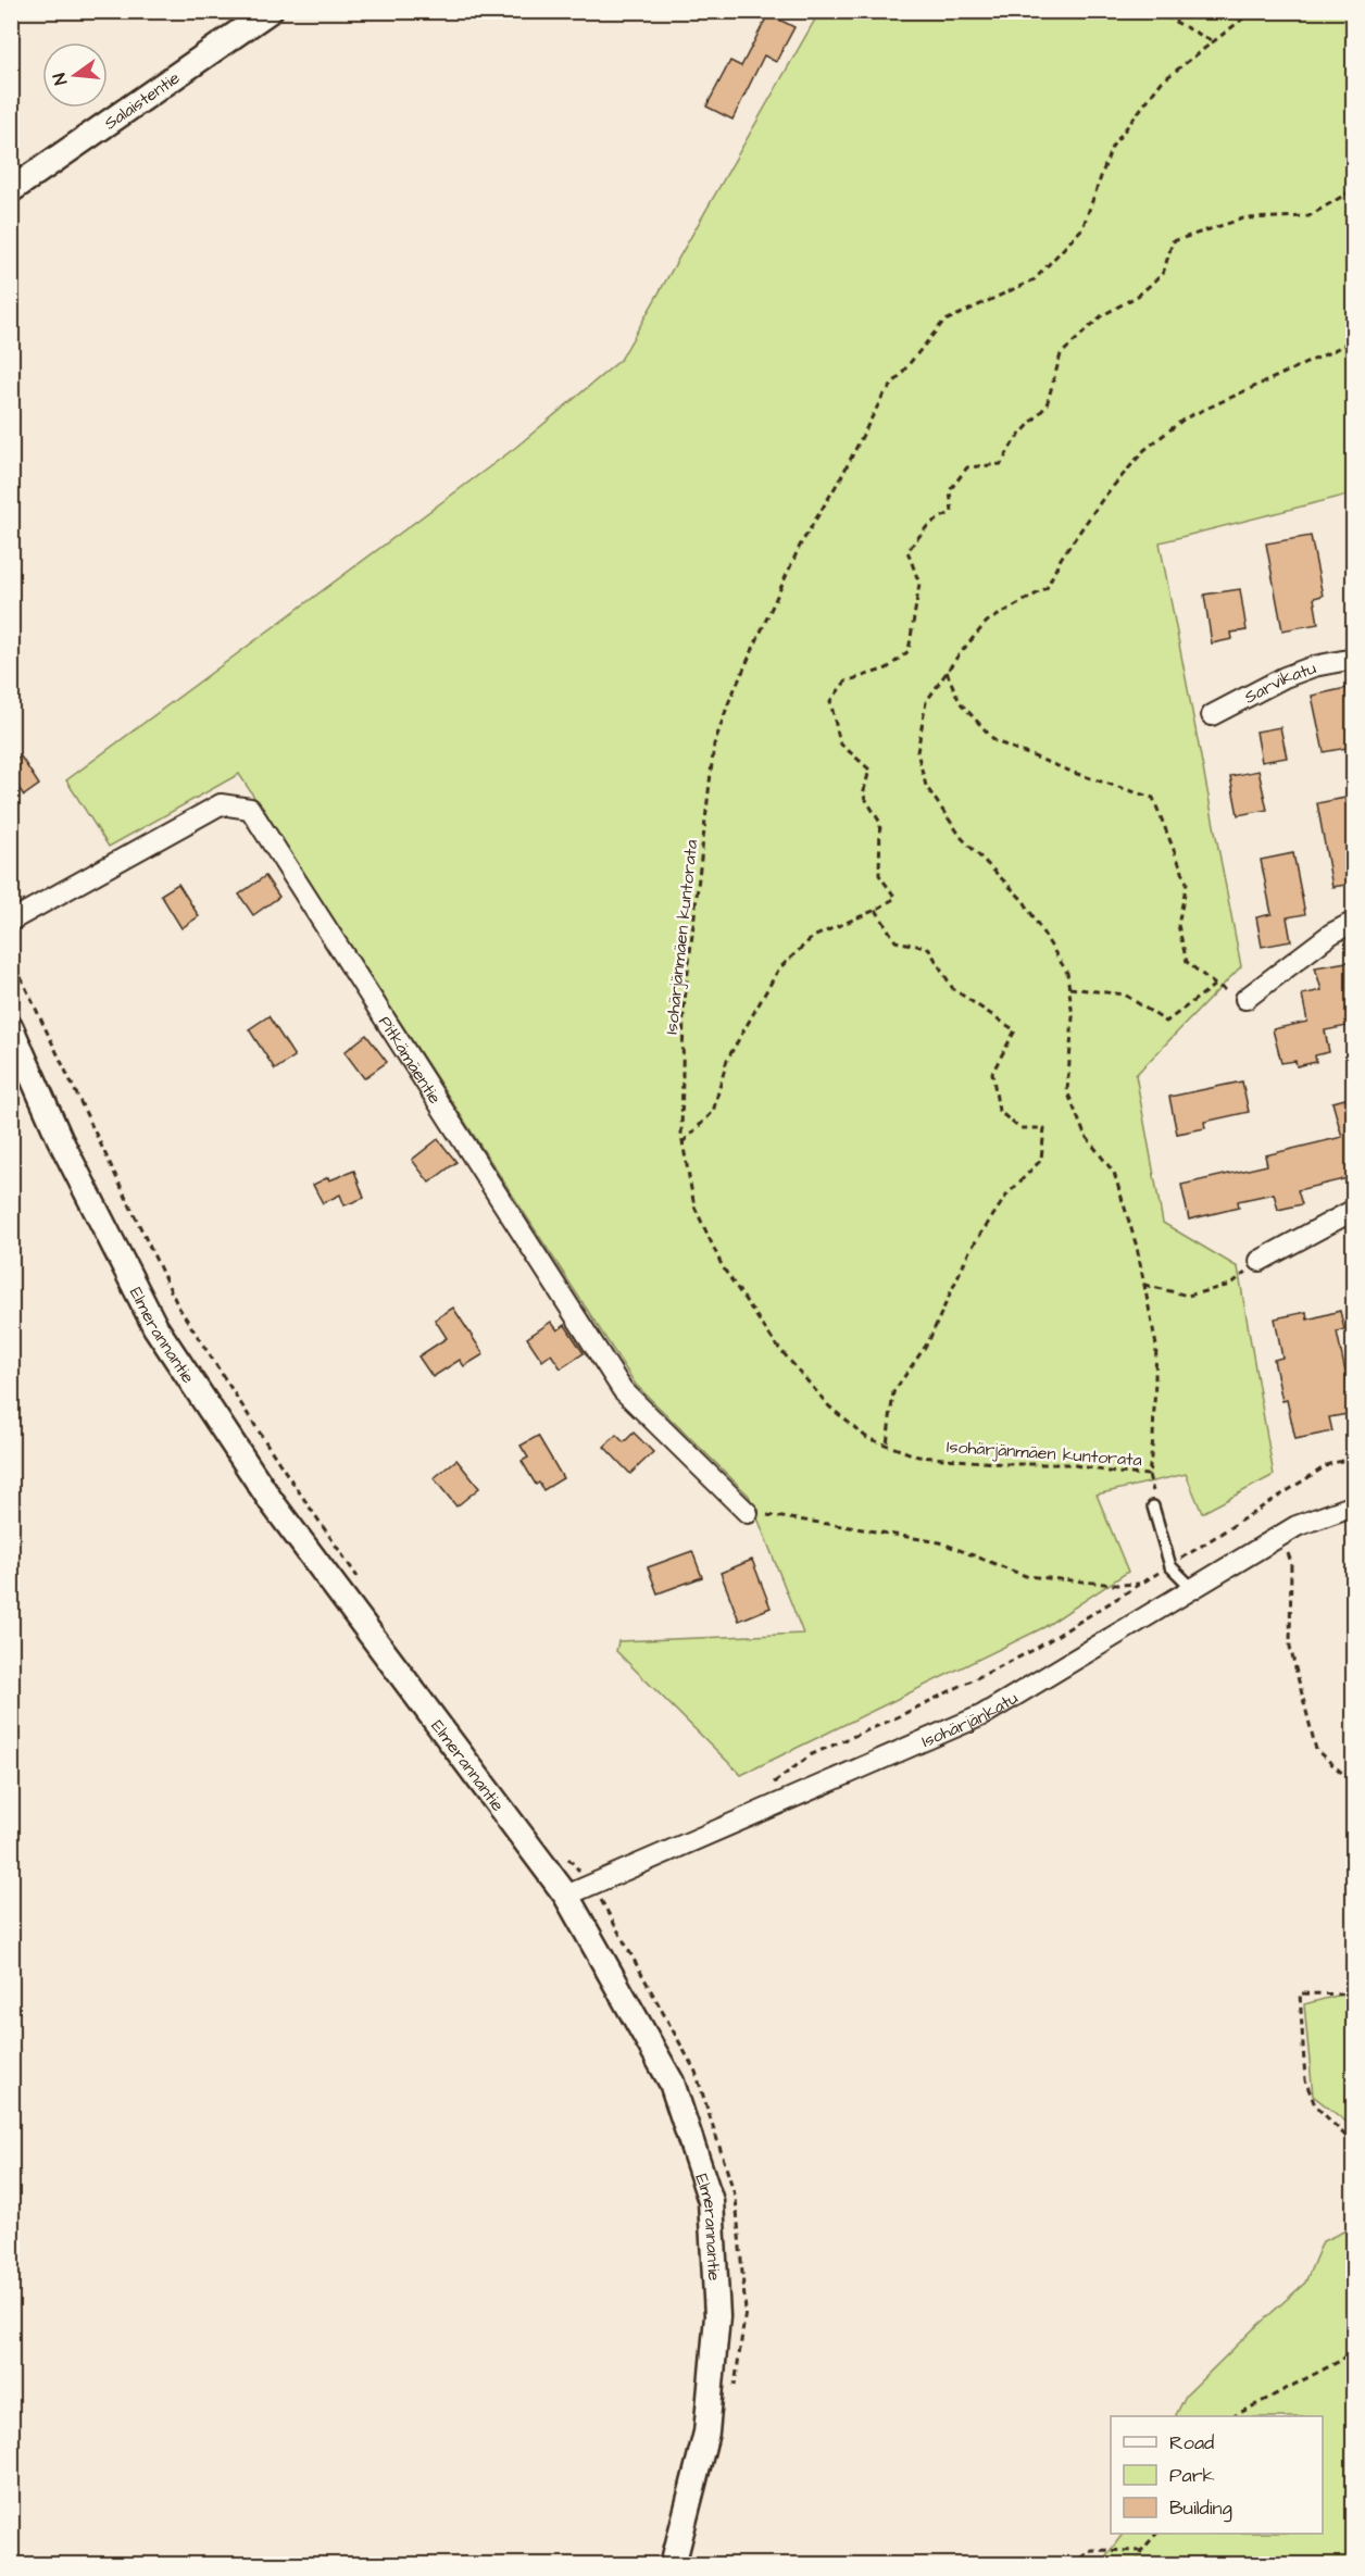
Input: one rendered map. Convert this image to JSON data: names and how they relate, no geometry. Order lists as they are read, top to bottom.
{
  "streets": {
    "street": [
      "Salaistentie",
      "Sarvikatu",
      "Pitkämäentie",
      "Elmerannantie",
      "Isohärjänkatu"
    ],
    "path": ["Isohärjänmäen kuntorata"]
  },
  "crossings": [
    ["Elmerannantie", "Isohärjänkatu"]
  ],
  "legend": ["Road", "Park", "Building"],
  "north": "left"
}
